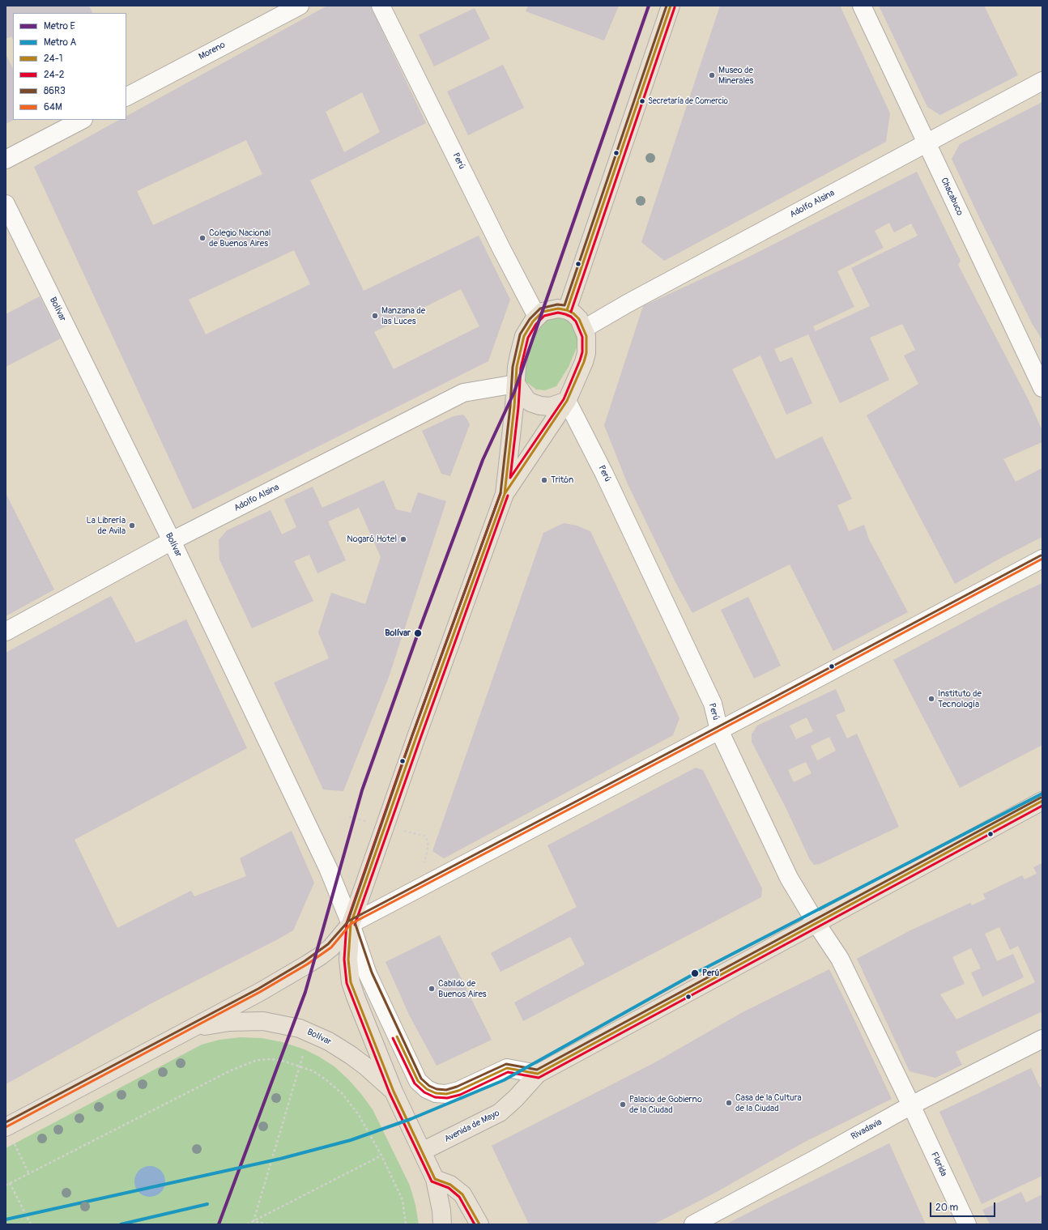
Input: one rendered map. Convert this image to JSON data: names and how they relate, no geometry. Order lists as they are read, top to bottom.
{
  "streets": {
    "main road": ["Bolívar", "Avenida de Mayo"],
    "street": [
      "Moreno",
      "Perú",
      "Chacabuco",
      "Adolfo Alsina",
      "Rivadavia",
      "Florida"
    ]
  },
  "crossings": [
    ["Perú", "Adolfo Alsina"],
    ["Perú", "Avenida de Mayo"],
    ["Perú", "Rivadavia"],
    ["Perú", "Florida"],
    ["Chacabuco", "Adolfo Alsina"],
    ["Adolfo Alsina", "Bolívar"],
    ["Bolívar", "Avenida de Mayo"],
    ["Rivadavia", "Florida"]
  ],
  "places": [
    "Museo de Minerales",
    "Secretaría de Comercio",
    "Colegio Nacional de Buenos Aires",
    "Manzana de las Luces",
    "Tritón",
    "La Librería de Avila",
    "Nogaró Hotel",
    "Bolívar",
    "Instituto de Tecnología",
    "Perú",
    "Cabildo de Buenos Aires",
    "Casa de la Cultura de la Ciudad",
    "Palacio de Gobierno de la Ciudad"
  ],
  "lines": [
    "metro line E",
    "transit line 24-1",
    "transit line 86R3",
    "transit line 24-2",
    "transit line 64M",
    "metro line A"
  ],
  "legend": [
    "Metro E",
    "Metro A",
    "24-1",
    "24-2",
    "86R3",
    "64M"
  ],
  "scale_bar": "20 m"
}
